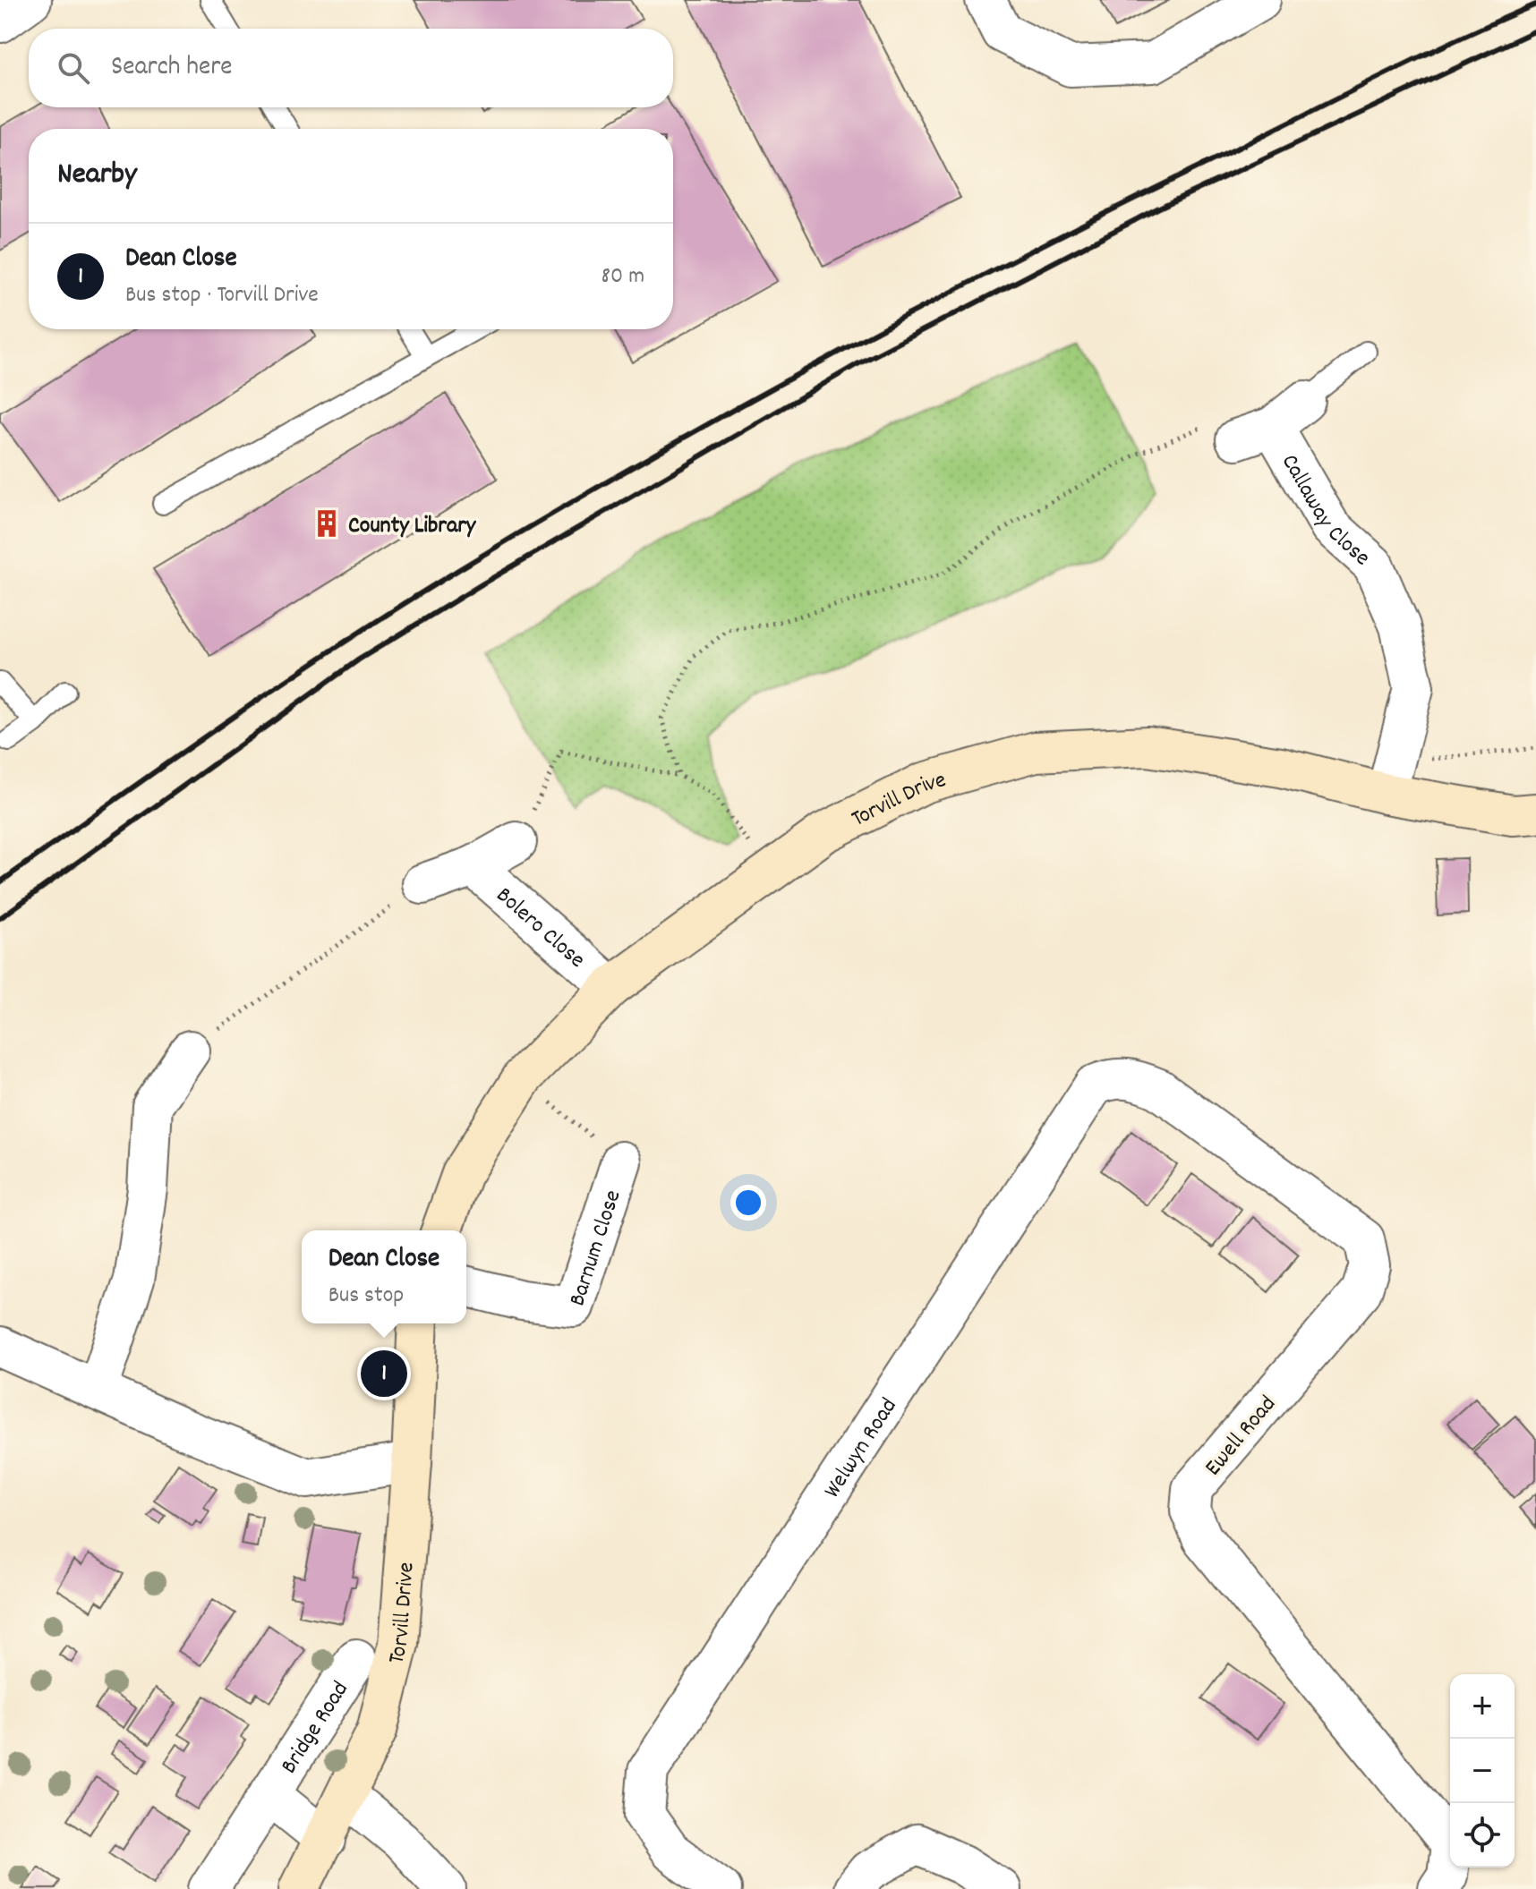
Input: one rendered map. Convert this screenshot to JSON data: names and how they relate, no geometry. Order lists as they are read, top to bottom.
{
  "streets": {
    "street": [
      "Callaway Close",
      "Torvill Drive",
      "Bolero Close",
      "Barnum Close",
      "Ewell Road",
      "Welwyn Road",
      "Bridge Road"
    ]
  },
  "crossings": [
    ["Callaway Close", "Torvill Drive"],
    ["Torvill Drive", "Bolero Close"],
    ["Torvill Drive", "Bridge Road"],
    ["Ewell Road", "Welwyn Road"]
  ],
  "places": {
    "building": ["County Library"]
  },
  "page": {
    "search": "Search here",
    "heading": "Nearby",
    "list": [
      {
        "mark": "1",
        "name": "Dean Close",
        "note": "Bus stop · Torvill Drive",
        "value": "80 m"
      }
    ],
    "popup": ["Dean Close", "Bus stop"],
    "pins": "1",
    "map_buttons": ["+", "−"]
  }
}
